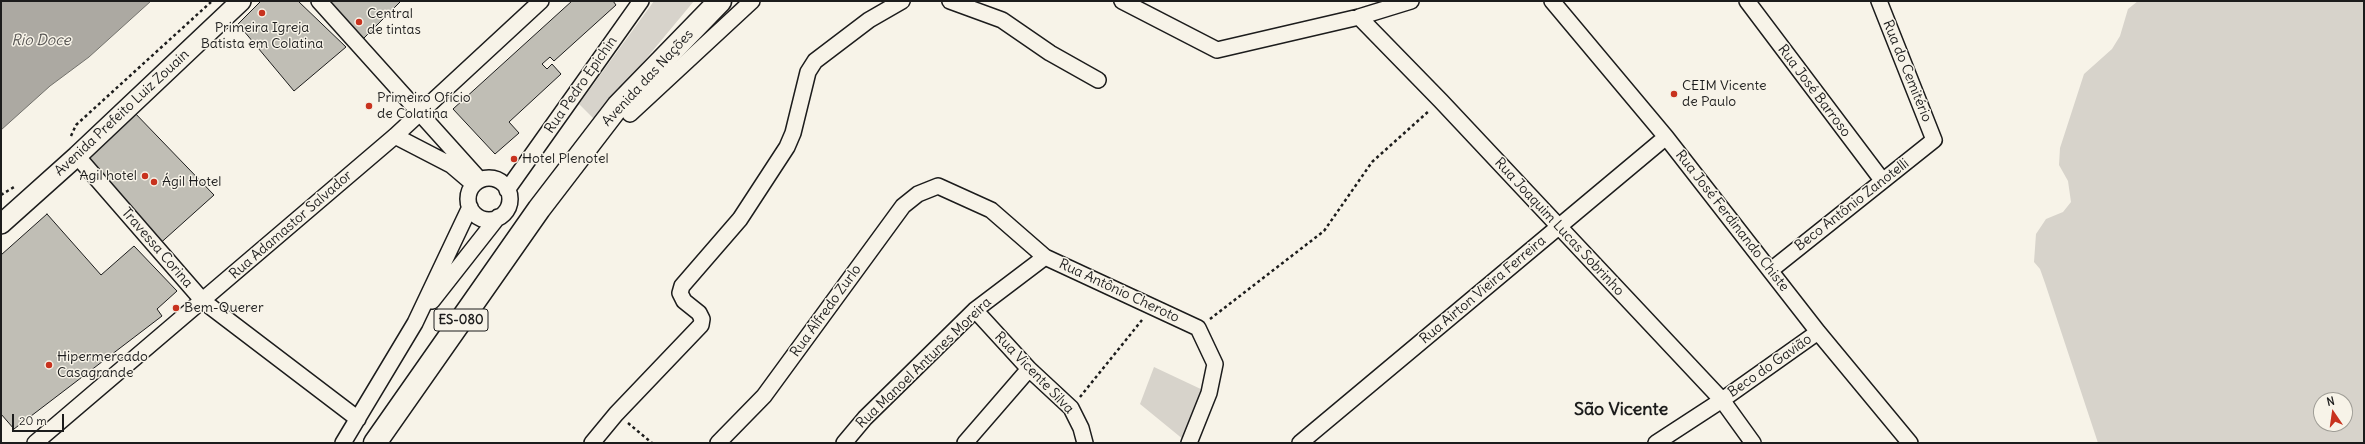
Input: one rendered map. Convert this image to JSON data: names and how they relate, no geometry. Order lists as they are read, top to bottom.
{
  "streets": {
    "main road": ["Avenida das Nações", "ES-080"],
    "street": [
      "Rua do Cemitério",
      "Rua Pedro Epichin",
      "Rua José Barroso",
      "Avenida Prefeito Luiz Zouain",
      "Beco Antônio Zanotelli",
      "Rua José Ferdinando Chiste",
      "Rua Adamastor Salvador",
      "Rua Joaquim Lucas Sobrinho",
      "Travessa Corina",
      "Rua Airton Vieira Ferreira",
      "Rua Antônio Cheroto",
      "Rua Alfredo Zurlo",
      "Rua Manoel Antunes Moreira",
      "Beco do Gavião",
      "Rua Vicente Silva"
    ]
  },
  "crossings": [
    ["Rua do Cemitério", "Beco Antônio Zanotelli"],
    ["Rua José Barroso", "Beco Antônio Zanotelli"],
    ["Avenida Prefeito Luiz Zouain", "Travessa Corina"],
    ["Beco Antônio Zanotelli", "Rua José Ferdinando Chiste"],
    ["Rua José Ferdinando Chiste", "Rua Airton Vieira Ferreira"],
    ["Rua José Ferdinando Chiste", "Beco do Gavião"],
    ["Rua Adamastor Salvador", "Travessa Corina"],
    ["Rua Joaquim Lucas Sobrinho", "Rua Airton Vieira Ferreira"],
    ["Rua Joaquim Lucas Sobrinho", "Beco do Gavião"],
    ["Rua Antônio Cheroto", "Rua Alfredo Zurlo"],
    ["Rua Antônio Cheroto", "Rua Manoel Antunes Moreira"],
    ["Rua Manoel Antunes Moreira", "Rua Vicente Silva"]
  ],
  "districts": ["São Vicente"],
  "water": ["Rio Doce"],
  "places": [
    "Primeira Igreja Batista em Colatina",
    "Central de tintas",
    "CEIM Vicente de Paulo",
    "Primeiro Ofício de Colatina",
    "Hotel Plenotel",
    "Agil hotel",
    "Ágil Hotel",
    "Bem-Querer",
    "Hipermercado Casagrande"
  ],
  "scale_bar": "20 m",
  "north": "top"
}
